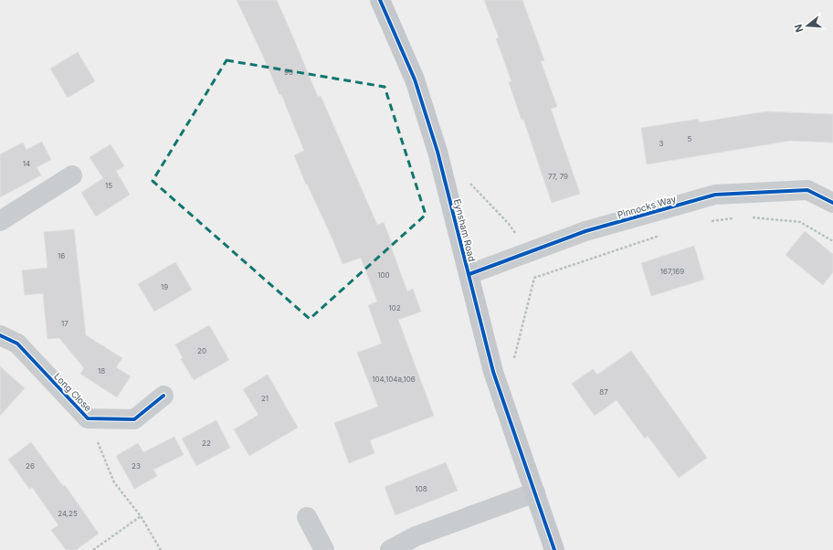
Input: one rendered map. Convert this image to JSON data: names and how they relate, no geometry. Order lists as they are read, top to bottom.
{
  "streets": {
    "main road": ["Eynsham Road"],
    "street": ["Pinnocks Way", "Long Close"]
  },
  "crossings": [
    ["Pinnocks Way", "Eynsham Road"]
  ],
  "house_numbers": [
    "90",
    "5",
    "3",
    "14",
    "77, 79",
    "15",
    "16",
    "167,169",
    "100",
    "19",
    "102",
    "17",
    "20",
    "18",
    "104,104a,106",
    "87",
    "21",
    "22",
    "26",
    "23",
    "108",
    "24,25"
  ],
  "north": "left"
}
